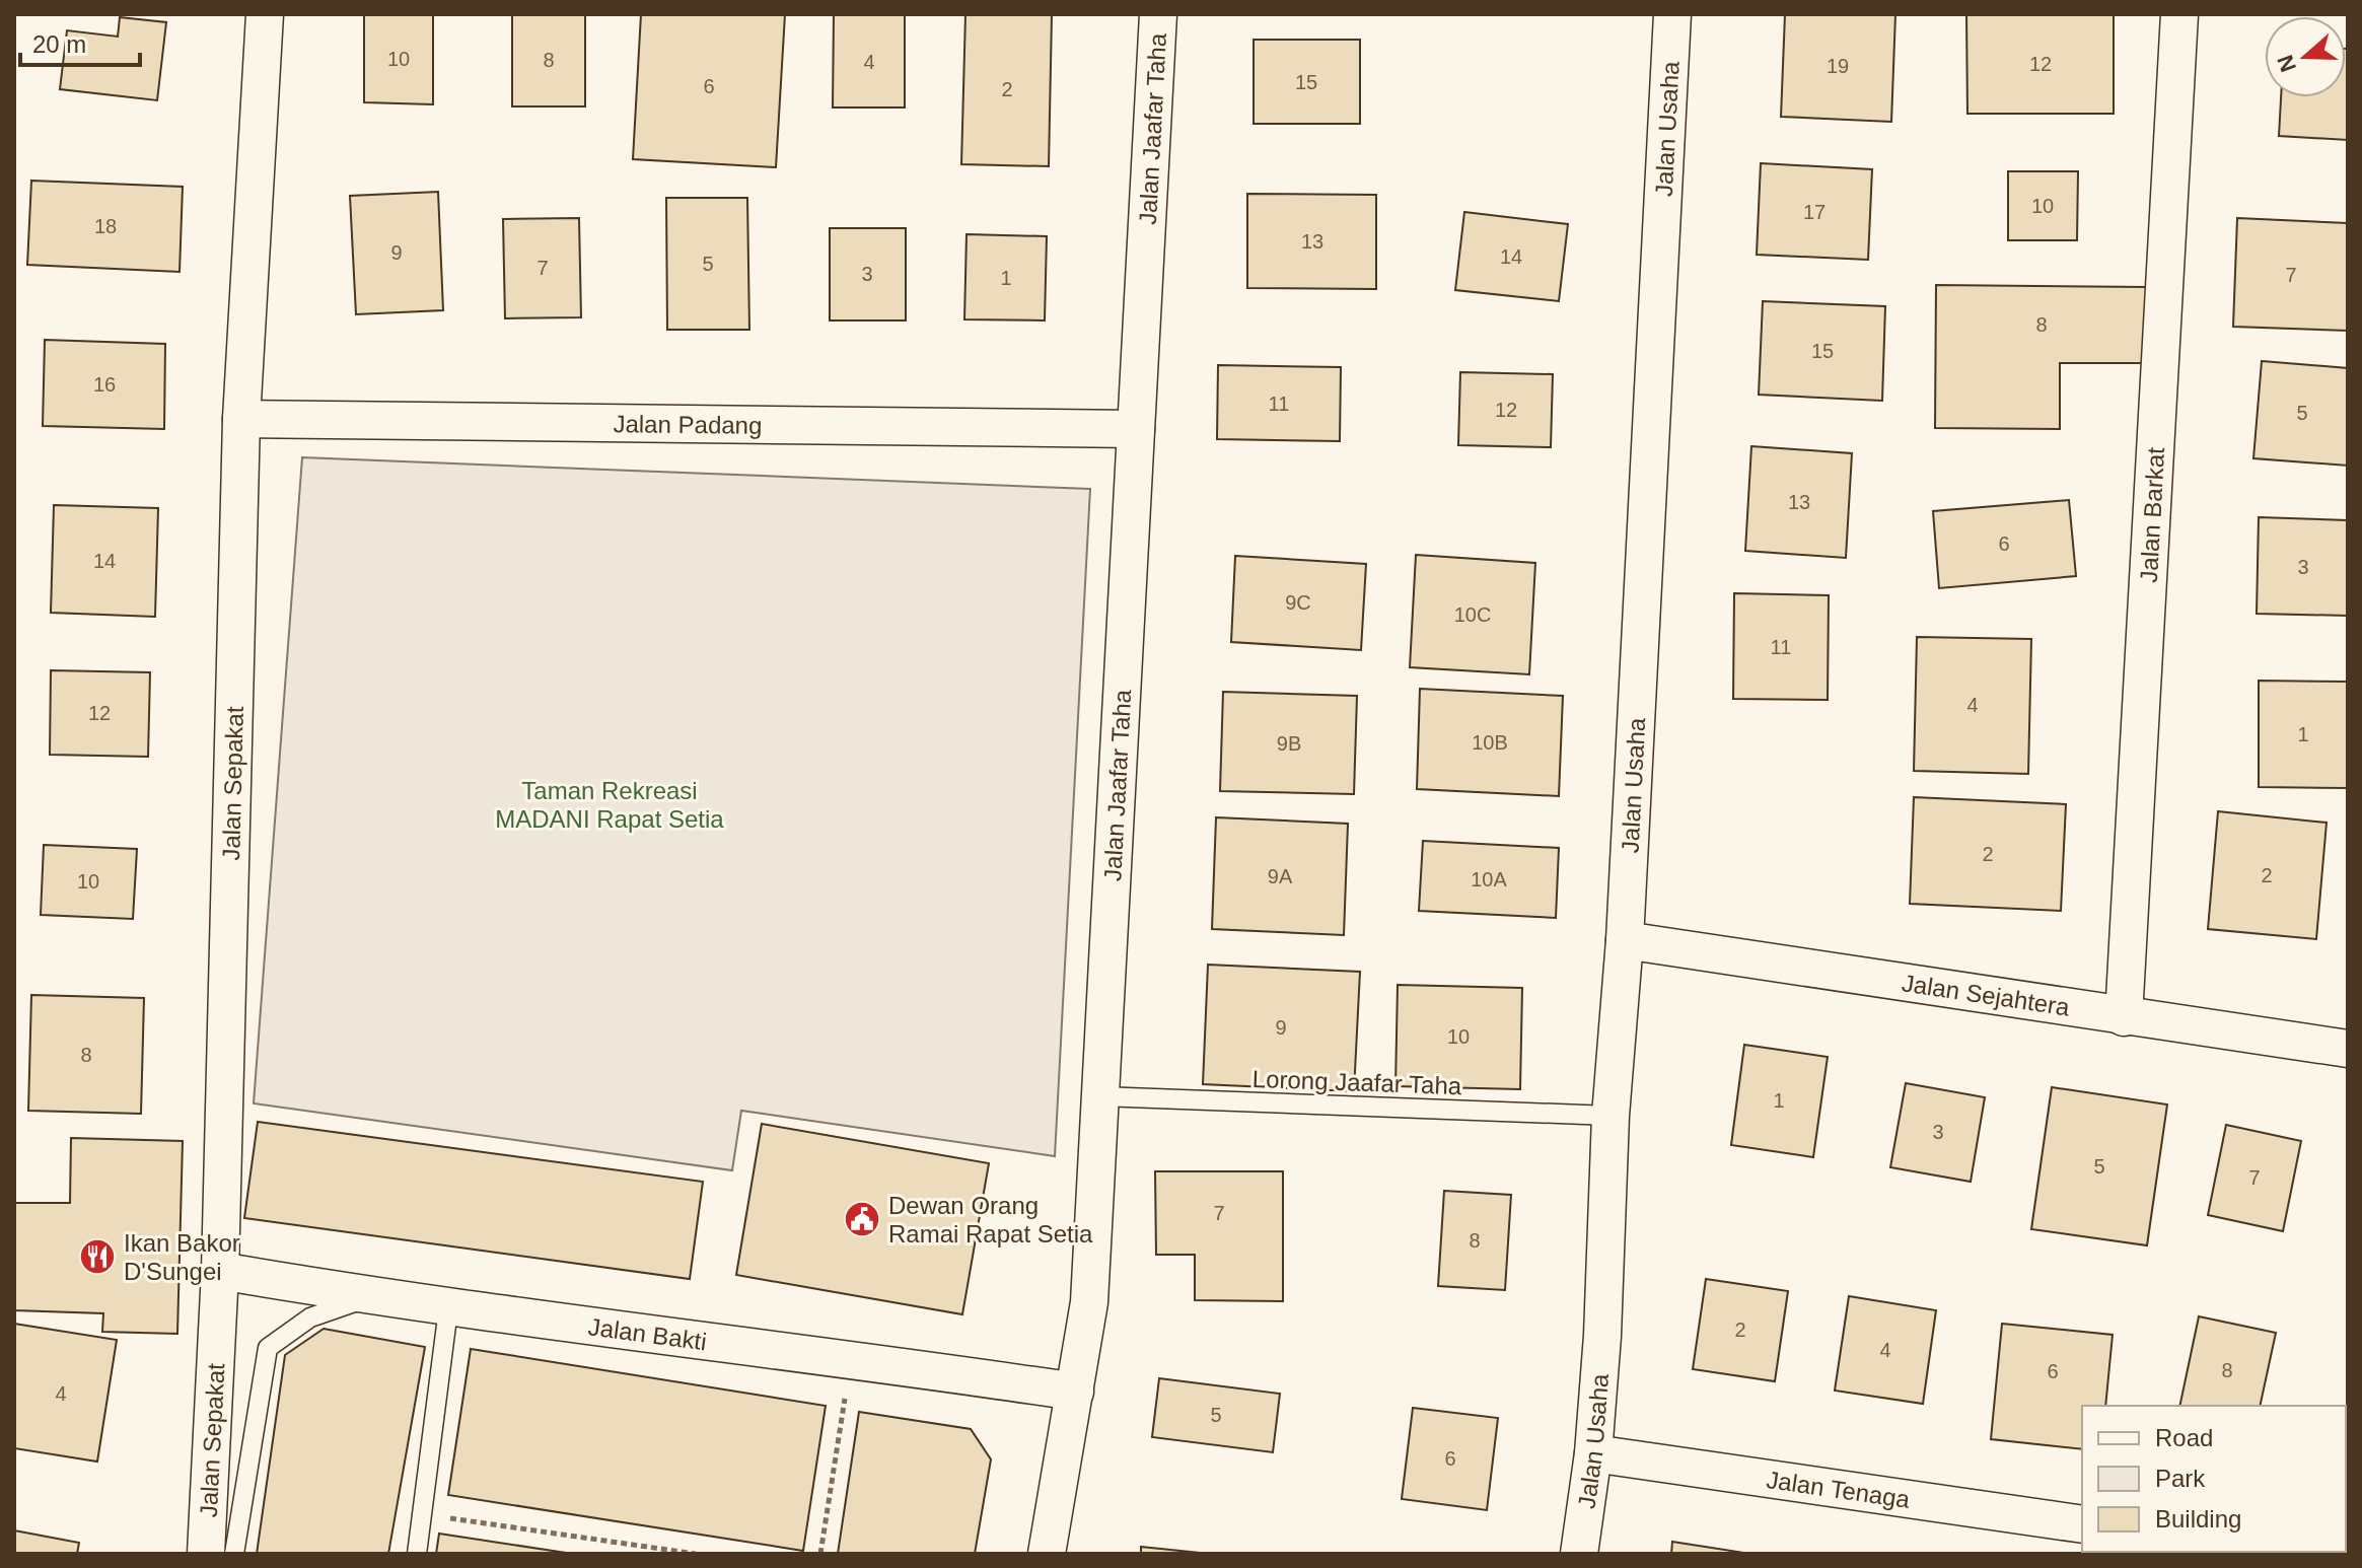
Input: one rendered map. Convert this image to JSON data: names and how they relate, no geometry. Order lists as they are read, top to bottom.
{
  "streets": {
    "street": [
      "Jalan Usaha",
      "Jalan Jaafar Taha",
      "Jalan Padang",
      "Jalan Barkat",
      "Jalan Sepakat",
      "Jalan Sejahtera",
      "Jalan Bakti",
      "Jalan Tenaga"
    ],
    "lane": ["Lorong Jaafar Taha"]
  },
  "crossings": [
    ["Jalan Usaha", "Jalan Sejahtera"],
    ["Jalan Usaha", "Lorong Jaafar Taha"],
    ["Jalan Usaha", "Jalan Tenaga"],
    ["Jalan Jaafar Taha", "Jalan Padang"],
    ["Jalan Jaafar Taha", "Lorong Jaafar Taha"],
    ["Jalan Jaafar Taha", "Jalan Bakti"],
    ["Jalan Padang", "Jalan Sepakat"],
    ["Jalan Barkat", "Jalan Sejahtera"],
    ["Jalan Sepakat", "Jalan Bakti"]
  ],
  "parks": ["Taman Rekreasi MADANI Rapat Setia"],
  "places": {
    "public building": ["Dewan Orang Ramai Rapat Setia"],
    "restaurant": ["Ikan Bakor D'Sungei"]
  },
  "house_numbers": [
    "10",
    "8",
    "4",
    "12",
    "19",
    "15",
    "6",
    "2",
    "10",
    "17",
    "18",
    "13",
    "9",
    "14",
    "5",
    "7",
    "3",
    "7",
    "1",
    "8",
    "15",
    "16",
    "11",
    "12",
    "5",
    "13",
    "6",
    "14",
    "3",
    "9C",
    "10C",
    "11",
    "4",
    "12",
    "1",
    "10B",
    "9B",
    "2",
    "2",
    "9A",
    "10A",
    "10",
    "9",
    "10",
    "8",
    "1",
    "3",
    "5",
    "7",
    "7",
    "8",
    "2",
    "4",
    "8",
    "6",
    "4",
    "5",
    "6"
  ],
  "legend": ["Road", "Park", "Building"],
  "scale_bar": "20 m",
  "north": "left"
}
